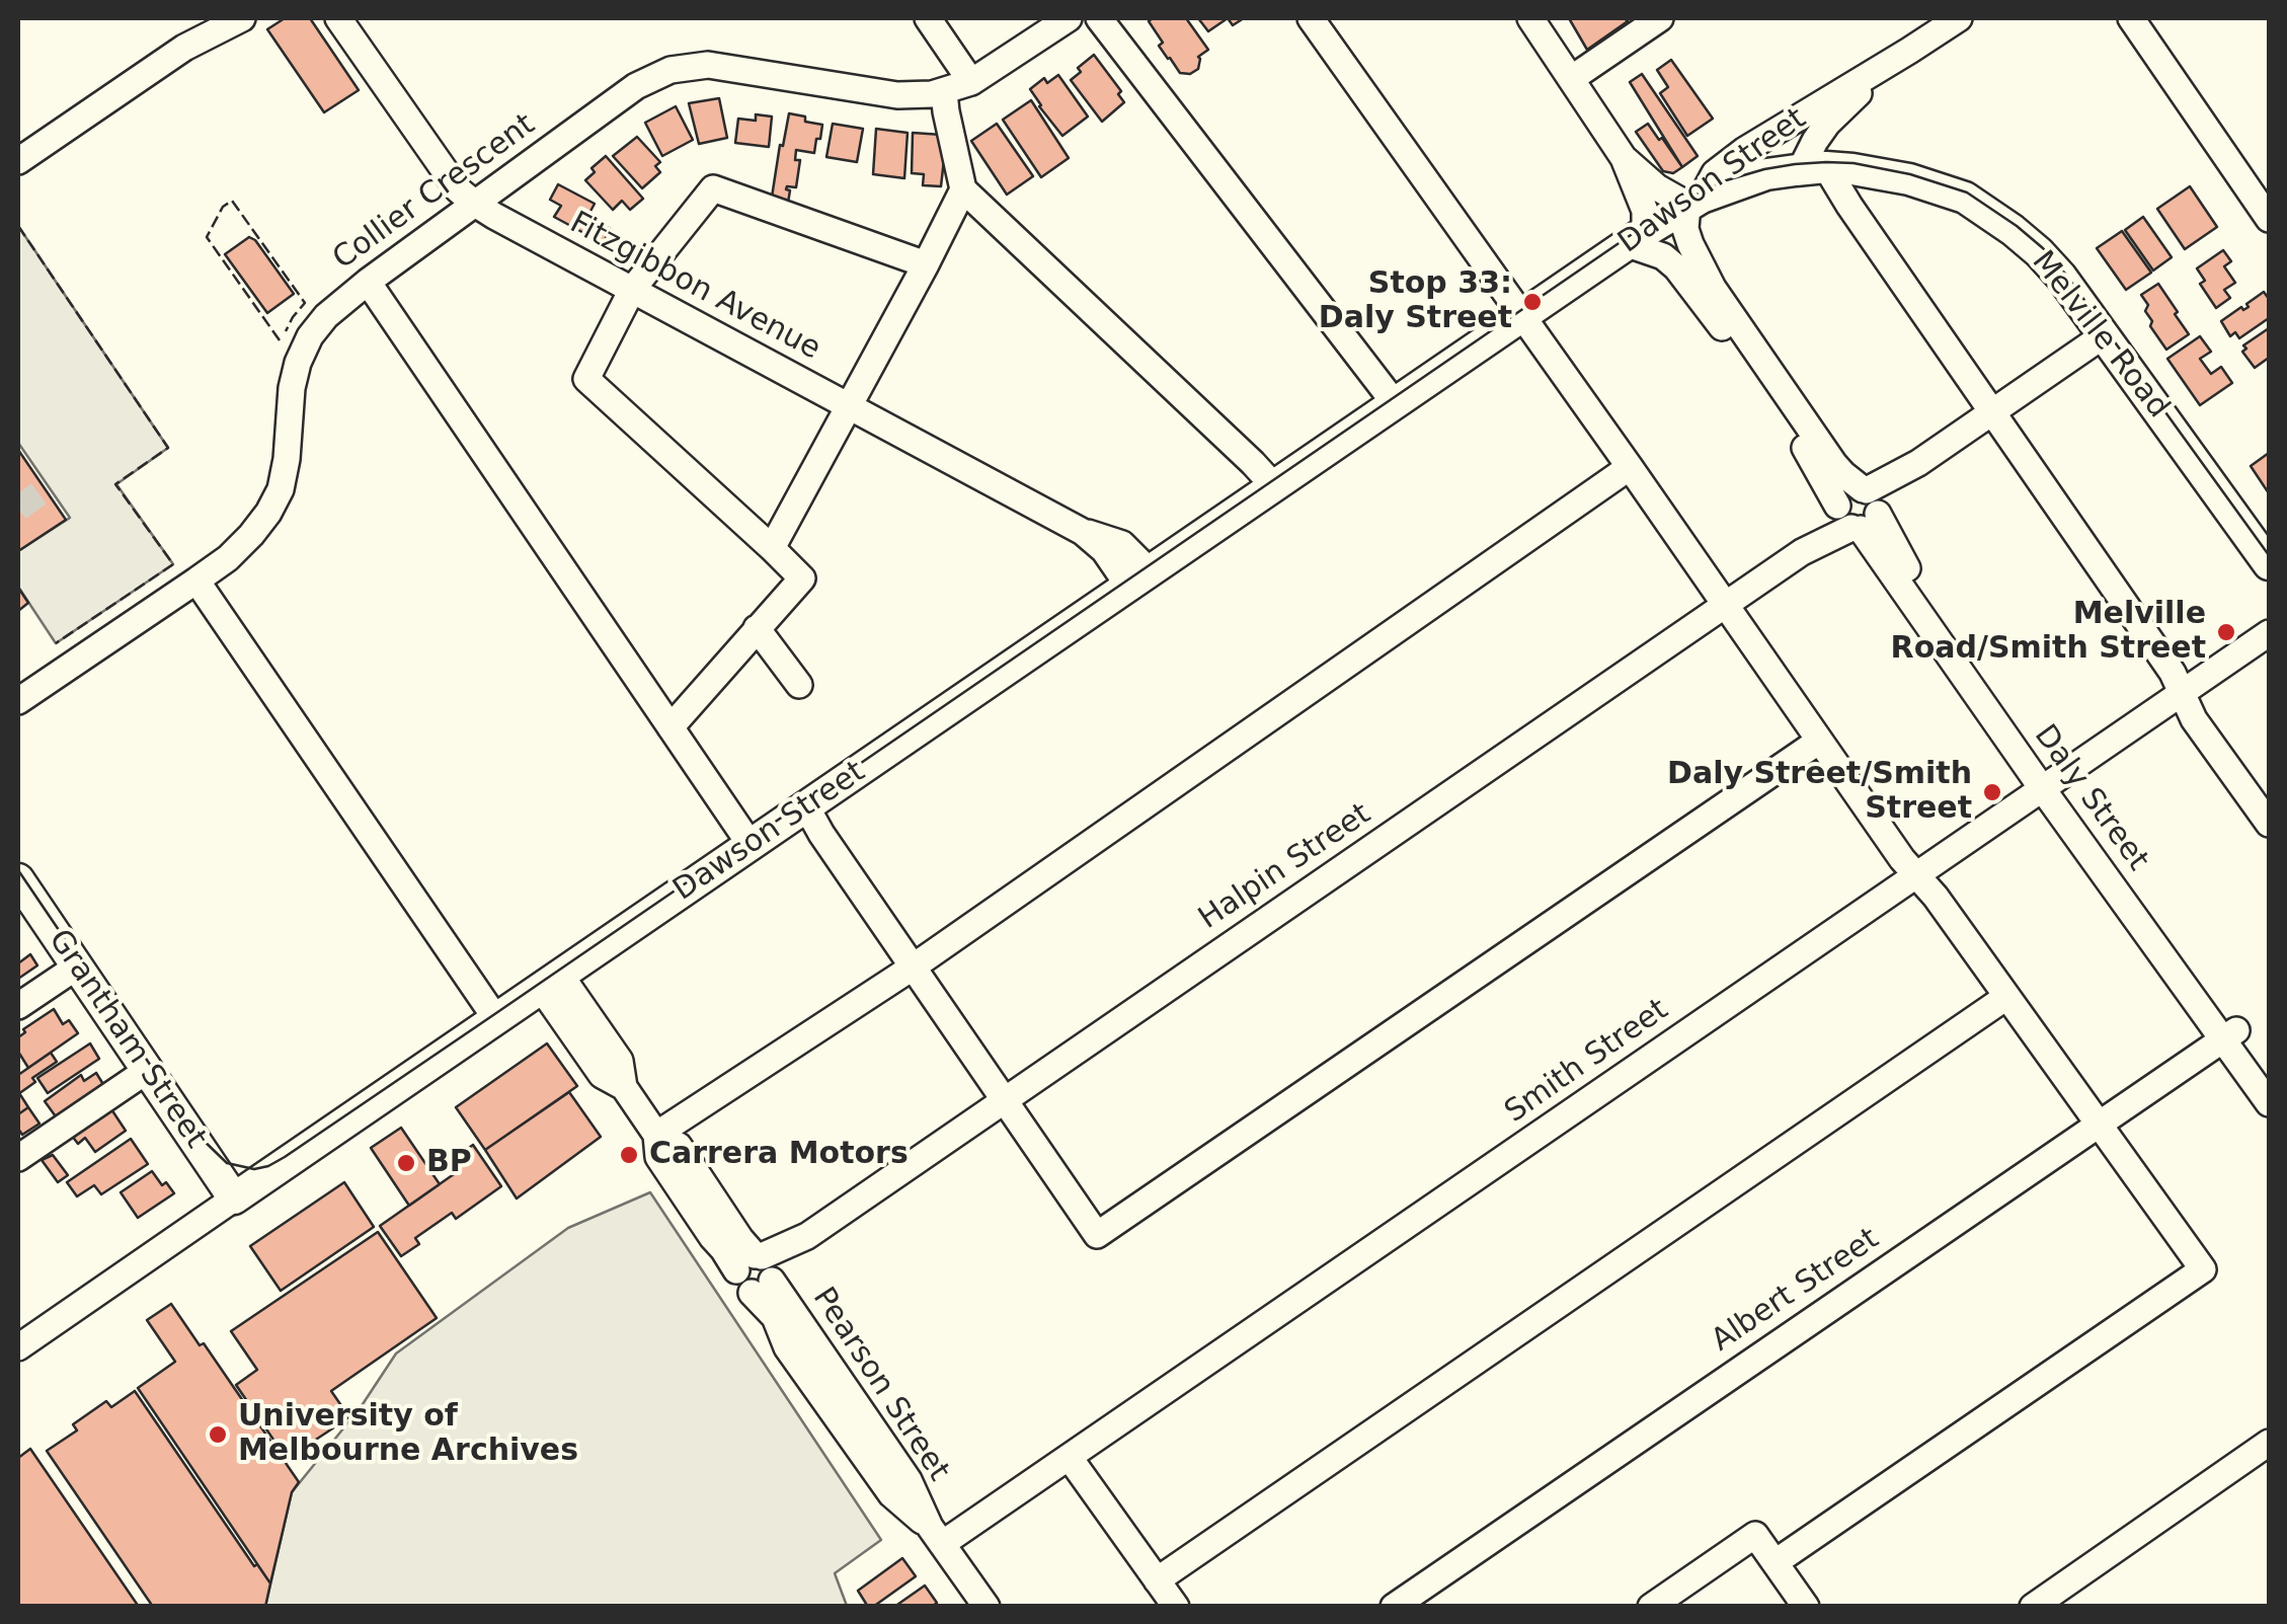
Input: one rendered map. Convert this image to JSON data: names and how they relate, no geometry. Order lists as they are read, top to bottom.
{
  "streets": {
    "main road": ["Dawson Street", "Melville Road", "Grantham Street"],
    "street": [
      "Collier Crescent",
      "Fitzgibbon Avenue",
      "Daly Street",
      "Halpin Street",
      "Smith Street",
      "Albert Street",
      "Pearson Street"
    ]
  },
  "crossings": [
    ["Dawson Street", "Fitzgibbon Avenue"],
    ["Dawson Street", "Melville Road"],
    ["Dawson Street", "Daly Street"],
    ["Dawson Street", "Grantham Street"],
    ["Dawson Street", "Pearson Street"],
    ["Collier Crescent", "Fitzgibbon Avenue"],
    ["Melville Road", "Daly Street"],
    ["Melville Road", "Halpin Street"],
    ["Daly Street", "Halpin Street"],
    ["Daly Street", "Smith Street"],
    ["Daly Street", "Albert Street"],
    ["Halpin Street", "Pearson Street"],
    ["Smith Street", "Pearson Street"]
  ],
  "places": [
    "Stop 33: Daly Street",
    "Melville Road/Smith Street",
    "Daly Street/Smith Street",
    "Carrera Motors",
    "BP",
    "University of Melbourne Archives"
  ]
}
